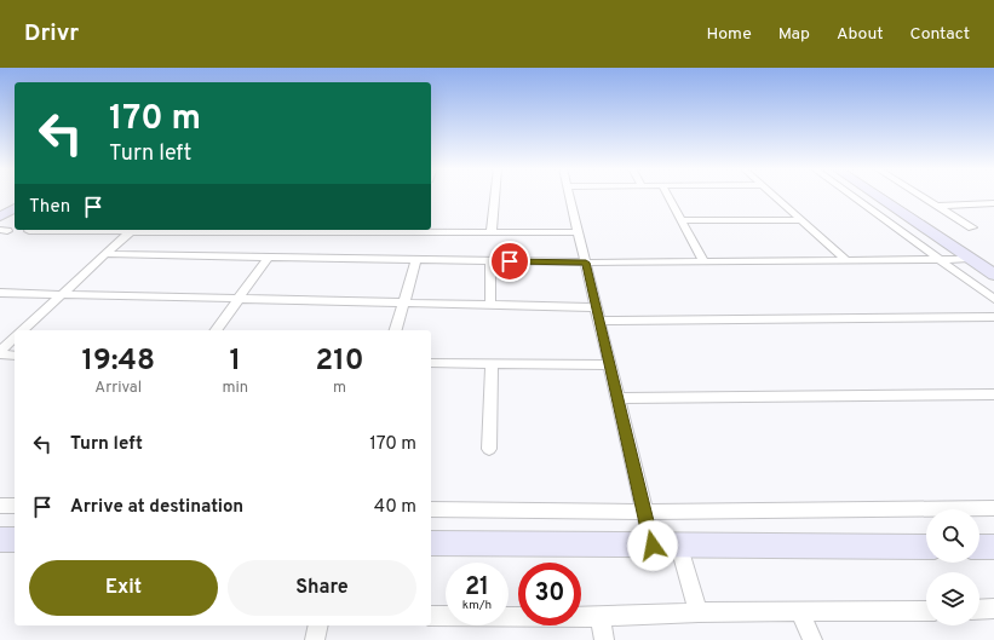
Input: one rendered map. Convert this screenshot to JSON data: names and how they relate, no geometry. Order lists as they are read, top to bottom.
{
  "page": {
    "header": "Drivr",
    "nav": [
      "Home",
      "Map",
      "About",
      "Contact"
    ],
    "turn": ["170 m", "Turn left"],
    "then": "Then",
    "eta": [
      "19:48",
      "Arrival",
      "1",
      "min",
      "210",
      "m"
    ],
    "list": [
      {
        "name": "Turn left",
        "value": "170 m"
      },
      {
        "name": "Arrive at destination",
        "value": "40 m"
      }
    ],
    "buttons": ["Exit", "Share"],
    "speed": "21 km/h",
    "limit": "30"
  }
}
